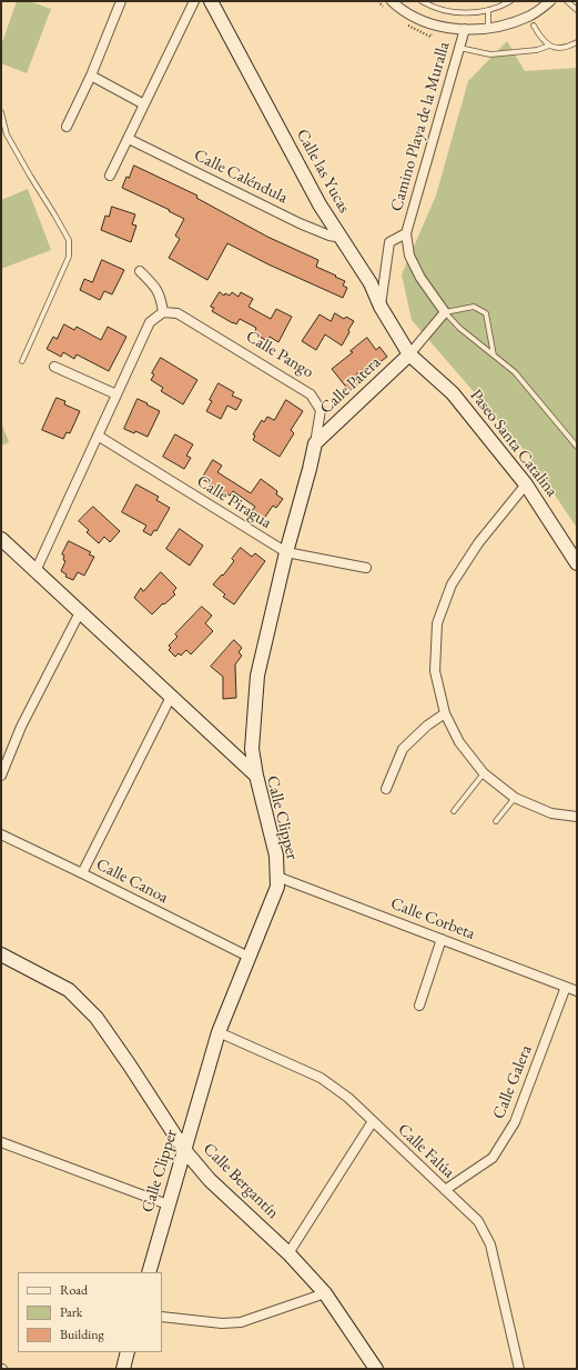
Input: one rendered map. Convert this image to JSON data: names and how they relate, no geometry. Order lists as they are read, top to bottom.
{
  "streets": {
    "street": [
      "Camino Playa de la Muralla",
      "Calle las Yucas",
      "Calle Caléndula",
      "Calle Pango",
      "Calle Patera",
      "Paseo Santa Catalina",
      "Calle Piragua",
      "Calle Clipper",
      "Calle Canoa",
      "Calle Corbeta",
      "Calle Galera",
      "Calle Falúa",
      "Calle Bergantín"
    ]
  },
  "crossings": [
    ["Camino Playa de la Muralla", "Calle las Yucas"],
    ["Calle las Yucas", "Calle Caléndula"],
    ["Calle las Yucas", "Calle Patera"],
    ["Calle las Yucas", "Paseo Santa Catalina"],
    ["Calle Pango", "Calle Patera"],
    ["Calle Pango", "Calle Piragua"],
    ["Calle Pango", "Calle Clipper"],
    ["Calle Patera", "Paseo Santa Catalina"],
    ["Calle Clipper", "Calle Canoa"],
    ["Calle Clipper", "Calle Corbeta"],
    ["Calle Clipper", "Calle Falúa"],
    ["Calle Clipper", "Calle Bergantín"],
    ["Calle Corbeta", "Calle Galera"],
    ["Calle Galera", "Calle Falúa"]
  ],
  "legend": ["Road", "Park", "Building"]
}
